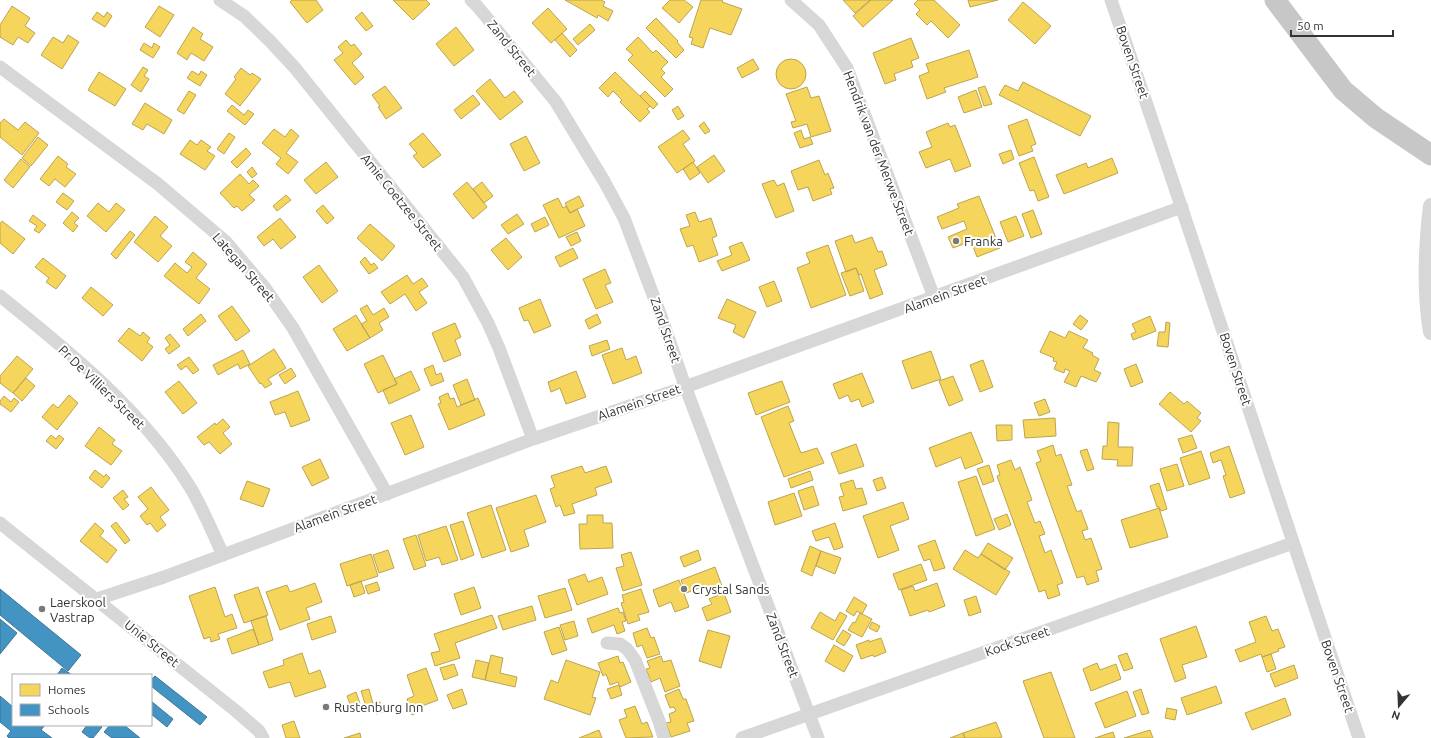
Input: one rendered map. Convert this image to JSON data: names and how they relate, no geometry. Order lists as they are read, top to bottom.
{
  "streets": {
    "street": [
      "Zand Street",
      "Boven Street",
      "Hendrik van der Merwe Street",
      "Amie Coetzee Street",
      "Lategan Street",
      "Alamein Street",
      "Pr De Villiers Street",
      "Kock Street",
      "Unie Street"
    ]
  },
  "crossings": [
    ["Zand Street", "Alamein Street"],
    ["Zand Street", "Kock Street"],
    ["Boven Street", "Alamein Street"],
    ["Boven Street", "Kock Street"],
    ["Hendrik van der Merwe Street", "Alamein Street"],
    ["Amie Coetzee Street", "Alamein Street"],
    ["Lategan Street", "Alamein Street"],
    ["Alamein Street", "Pr De Villiers Street"],
    ["Alamein Street", "Unie Street"]
  ],
  "places": [
    "Franka",
    "Crystal Sands",
    "Laerskool Vastrap",
    "Rustenburg Inn"
  ],
  "legend": ["Homes", "Schools"],
  "scale_bar": "50 m",
  "north": "bottom"
}
